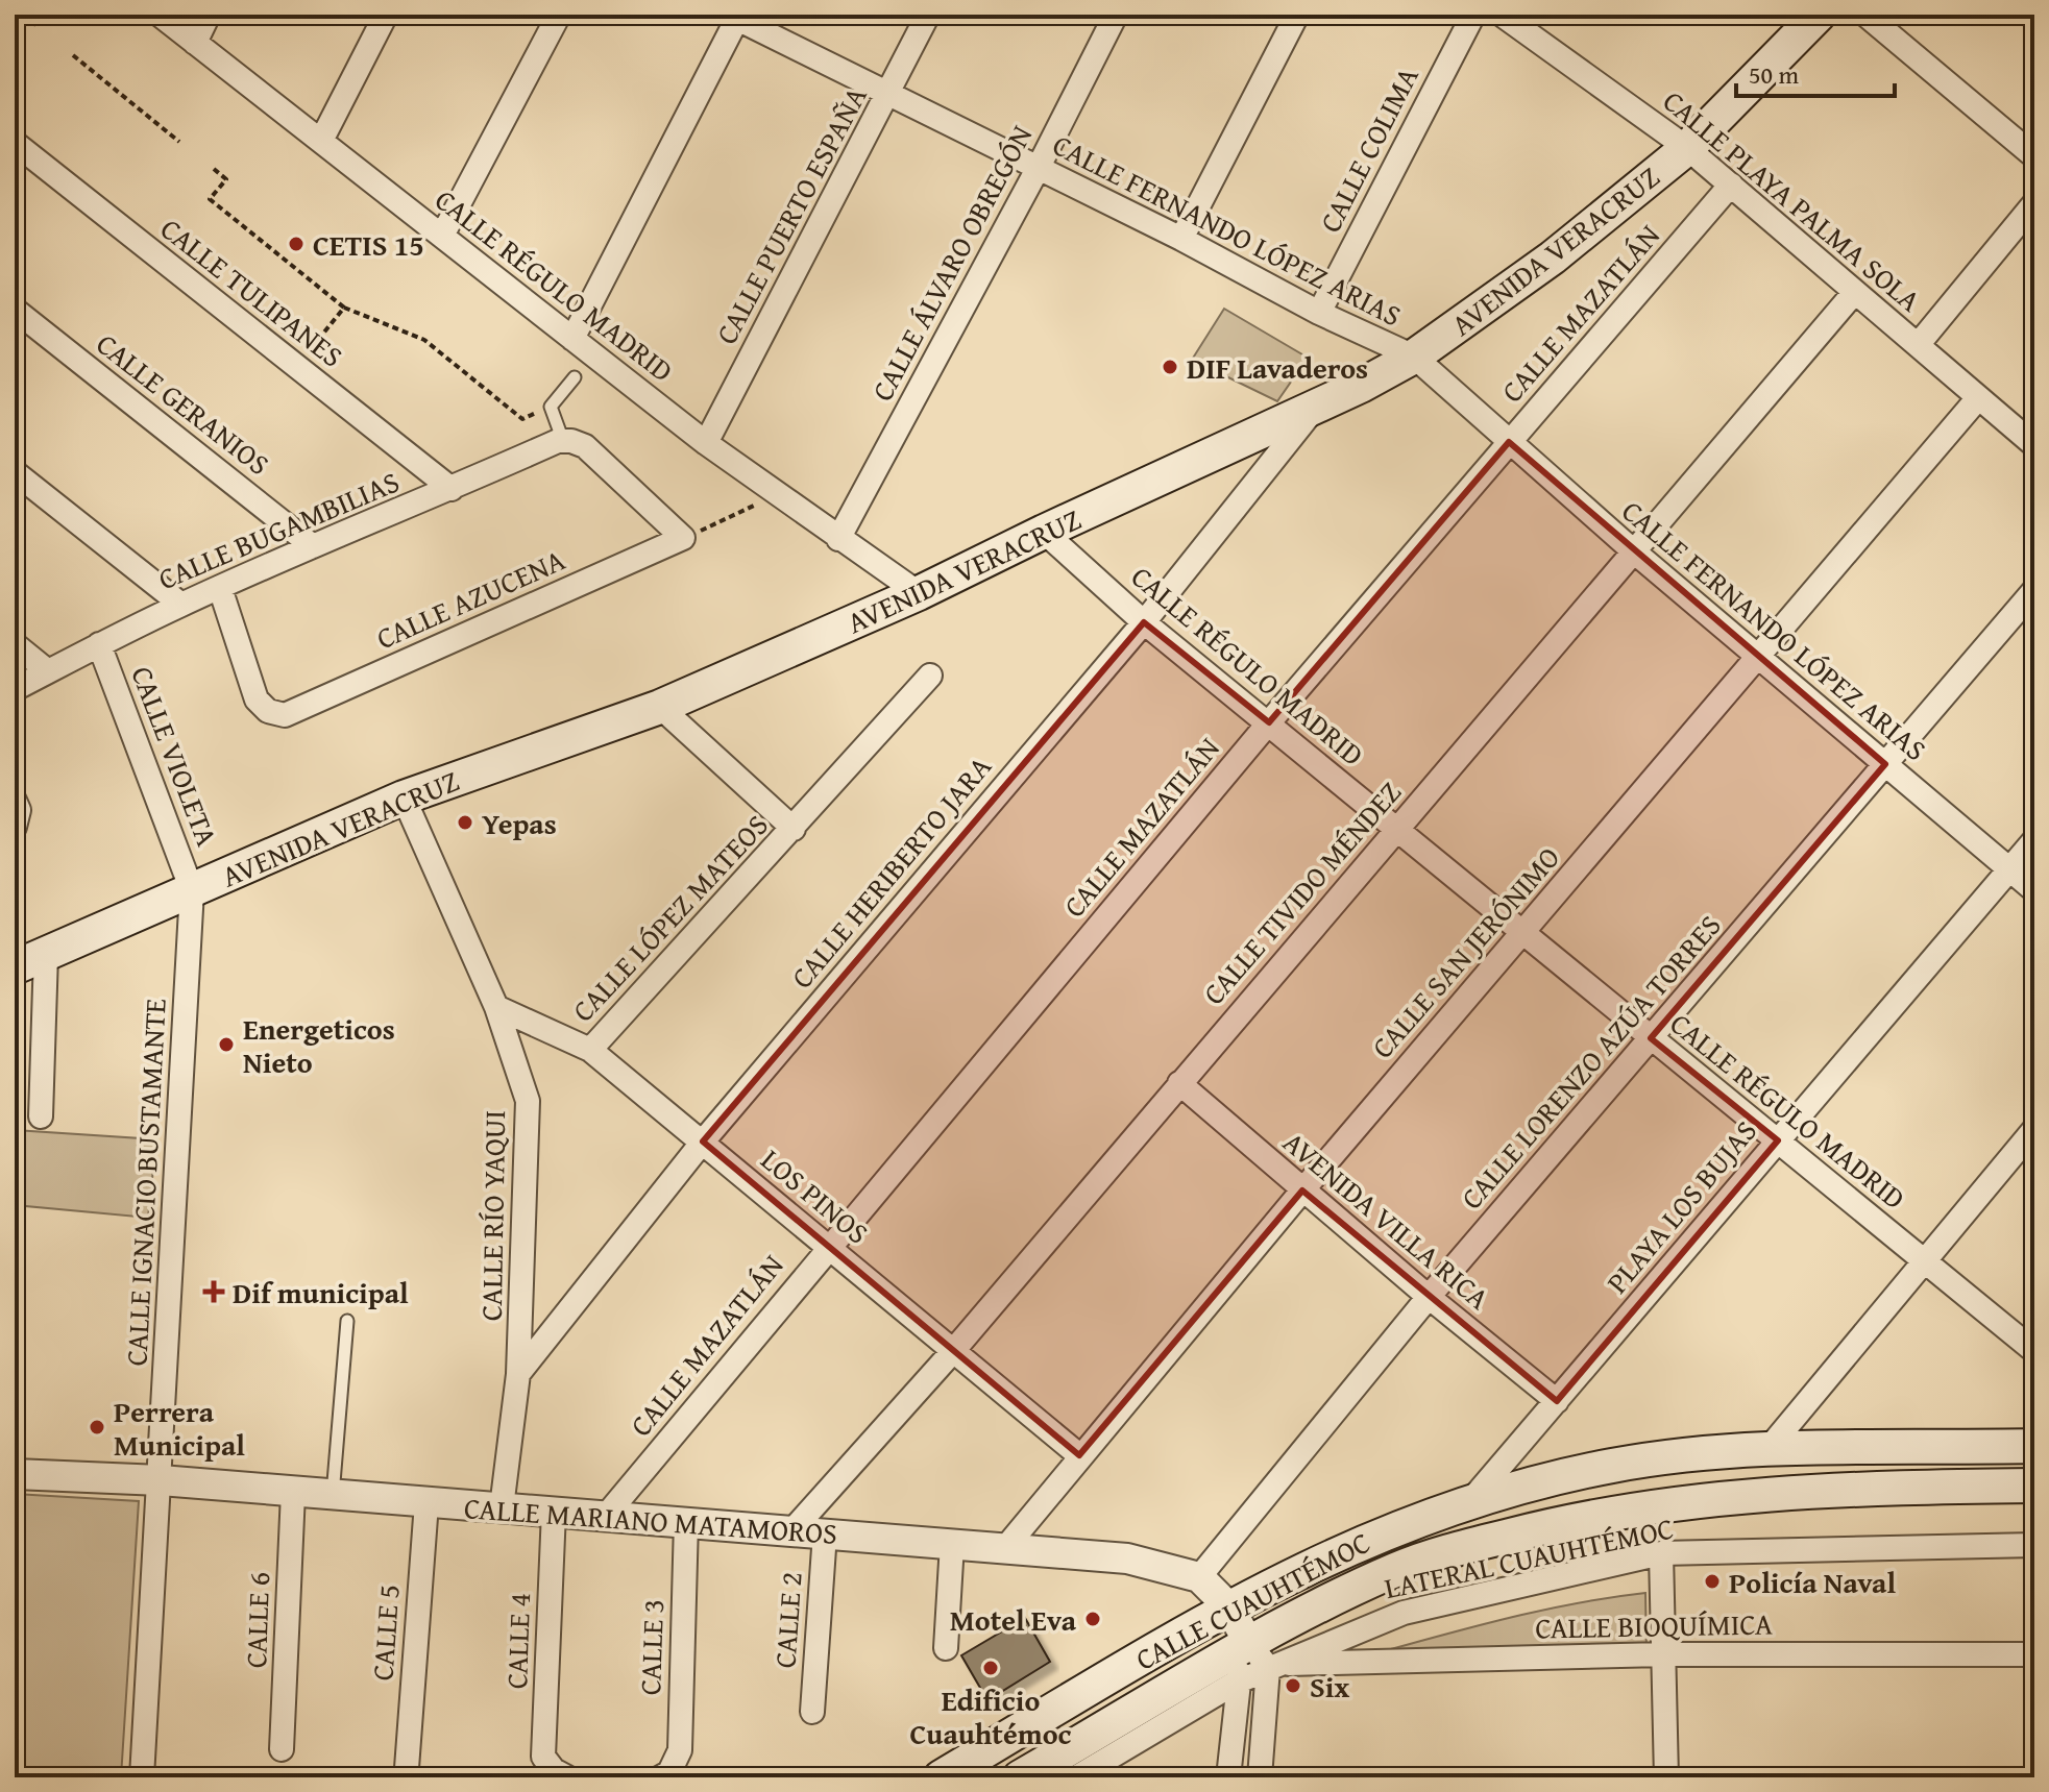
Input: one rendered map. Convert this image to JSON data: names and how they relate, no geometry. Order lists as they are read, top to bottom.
{
  "streets": {
    "main road": ["AVENIDA VERACRUZ", "CALLE CUAUHTÉMOC"],
    "street": [
      "CALLE COLIMA",
      "CALLE PLAYA PALMA SOLA",
      "CALLE PUERTO ESPAÑA",
      "CALLE FERNANDO LÓPEZ ARIAS",
      "CALLE ÁLVARO OBREGÓN",
      "CALLE RÉGULO MADRID",
      "CALLE TULIPANES",
      "CALLE MAZATLÁN",
      "CALLE GERANIOS",
      "CALLE BUGAMBILIAS",
      "CALLE AZUCENA",
      "CALLE VIOLETA",
      "CALLE HERIBERTO JARA",
      "CALLE TIVIDO MÉNDEZ",
      "CALLE LÓPEZ MATEOS",
      "CALLE SAN JERÓNIMO",
      "CALLE LORENZO AZÚA TORRES",
      "CALLE IGNACIO BUSTAMANTE",
      "LOS PINOS",
      "PLAYA LOS BUJAS",
      "CALLE RÍO YAQUI",
      "AVENIDA VILLA RICA",
      "CALLE MARIANO MATAMOROS",
      "LATERAL CUAUHTÉMOC",
      "CALLE 6",
      "CALLE 2",
      "CALLE BIOQUÍMICA",
      "CALLE 5",
      "CALLE 4",
      "CALLE 3"
    ]
  },
  "crossings": [
    ["CALLE COLIMA", "CALLE FERNANDO LÓPEZ ARIAS"],
    ["CALLE PLAYA PALMA SOLA", "AVENIDA VERACRUZ"],
    ["CALLE PLAYA PALMA SOLA", "CALLE MAZATLÁN"],
    ["CALLE PLAYA PALMA SOLA", "CALLE TIVIDO MÉNDEZ"],
    ["CALLE PLAYA PALMA SOLA", "CALLE SAN JERÓNIMO"],
    ["CALLE PUERTO ESPAÑA", "CALLE FERNANDO LÓPEZ ARIAS"],
    ["CALLE PUERTO ESPAÑA", "CALLE RÉGULO MADRID"],
    ["CALLE FERNANDO LÓPEZ ARIAS", "AVENIDA VERACRUZ"],
    ["CALLE FERNANDO LÓPEZ ARIAS", "CALLE ÁLVARO OBREGÓN"],
    ["CALLE FERNANDO LÓPEZ ARIAS", "CALLE MAZATLÁN"],
    ["CALLE FERNANDO LÓPEZ ARIAS", "CALLE TIVIDO MÉNDEZ"],
    ["CALLE FERNANDO LÓPEZ ARIAS", "CALLE SAN JERÓNIMO"],
    ["CALLE FERNANDO LÓPEZ ARIAS", "CALLE LORENZO AZÚA TORRES"],
    ["CALLE FERNANDO LÓPEZ ARIAS", "PLAYA LOS BUJAS"],
    ["AVENIDA VERACRUZ", "CALLE RÉGULO MADRID"],
    ["AVENIDA VERACRUZ", "CALLE VIOLETA"],
    ["AVENIDA VERACRUZ", "CALLE HERIBERTO JARA"],
    ["AVENIDA VERACRUZ", "CALLE IGNACIO BUSTAMANTE"],
    ["AVENIDA VERACRUZ", "CALLE RÍO YAQUI"],
    ["CALLE ÁLVARO OBREGÓN", "CALLE RÉGULO MADRID"],
    ["CALLE RÉGULO MADRID", "CALLE MAZATLÁN"],
    ["CALLE RÉGULO MADRID", "CALLE HERIBERTO JARA"],
    ["CALLE RÉGULO MADRID", "CALLE TIVIDO MÉNDEZ"],
    ["CALLE RÉGULO MADRID", "CALLE SAN JERÓNIMO"],
    ["CALLE RÉGULO MADRID", "CALLE LORENZO AZÚA TORRES"],
    ["CALLE RÉGULO MADRID", "PLAYA LOS BUJAS"],
    ["CALLE TULIPANES", "CALLE BUGAMBILIAS"],
    ["CALLE MAZATLÁN", "LOS PINOS"],
    ["CALLE MAZATLÁN", "CALLE MARIANO MATAMOROS"],
    ["CALLE GERANIOS", "CALLE BUGAMBILIAS"],
    ["CALLE BUGAMBILIAS", "CALLE AZUCENA"],
    ["CALLE BUGAMBILIAS", "CALLE VIOLETA"],
    ["CALLE VIOLETA", "CALLE IGNACIO BUSTAMANTE"],
    ["CALLE HERIBERTO JARA", "LOS PINOS"],
    ["CALLE HERIBERTO JARA", "CALLE RÍO YAQUI"],
    ["CALLE TIVIDO MÉNDEZ", "LOS PINOS"],
    ["CALLE TIVIDO MÉNDEZ", "AVENIDA VILLA RICA"],
    ["CALLE TIVIDO MÉNDEZ", "CALLE MARIANO MATAMOROS"],
    ["CALLE LÓPEZ MATEOS", "LOS PINOS"],
    ["CALLE SAN JERÓNIMO", "LOS PINOS"],
    ["CALLE SAN JERÓNIMO", "AVENIDA VILLA RICA"],
    ["CALLE SAN JERÓNIMO", "CALLE MARIANO MATAMOROS"],
    ["CALLE LORENZO AZÚA TORRES", "AVENIDA VILLA RICA"],
    ["CALLE LORENZO AZÚA TORRES", "CALLE MARIANO MATAMOROS"],
    ["CALLE IGNACIO BUSTAMANTE", "CALLE MARIANO MATAMOROS"],
    ["LOS PINOS", "CALLE RÍO YAQUI"],
    ["PLAYA LOS BUJAS", "AVENIDA VILLA RICA"],
    ["PLAYA LOS BUJAS", "CALLE CUAUHTÉMOC"],
    ["CALLE RÍO YAQUI", "CALLE MARIANO MATAMOROS"],
    ["CALLE MARIANO MATAMOROS", "CALLE 6"],
    ["CALLE MARIANO MATAMOROS", "CALLE 2"],
    ["CALLE MARIANO MATAMOROS", "CALLE 5"],
    ["CALLE MARIANO MATAMOROS", "CALLE 4"],
    ["CALLE MARIANO MATAMOROS", "CALLE 3"],
    ["LATERAL CUAUHTÉMOC", "CALLE CUAUHTÉMOC"],
    ["LATERAL CUAUHTÉMOC", "CALLE BIOQUÍMICA"],
    ["CALLE CUAUHTÉMOC", "CALLE BIOQUÍMICA"]
  ],
  "places": {
    "other": [
      "CETIS 15",
      "DIF Lavaderos",
      "Yepas",
      "Energeticos Nieto",
      "Perrera Municipal",
      "Policía Naval",
      "Motel Eva",
      "Edificio Cuauhtémoc",
      "Six"
    ],
    "health": ["Dif municipal"]
  },
  "scale_bar": "50 m"
}
